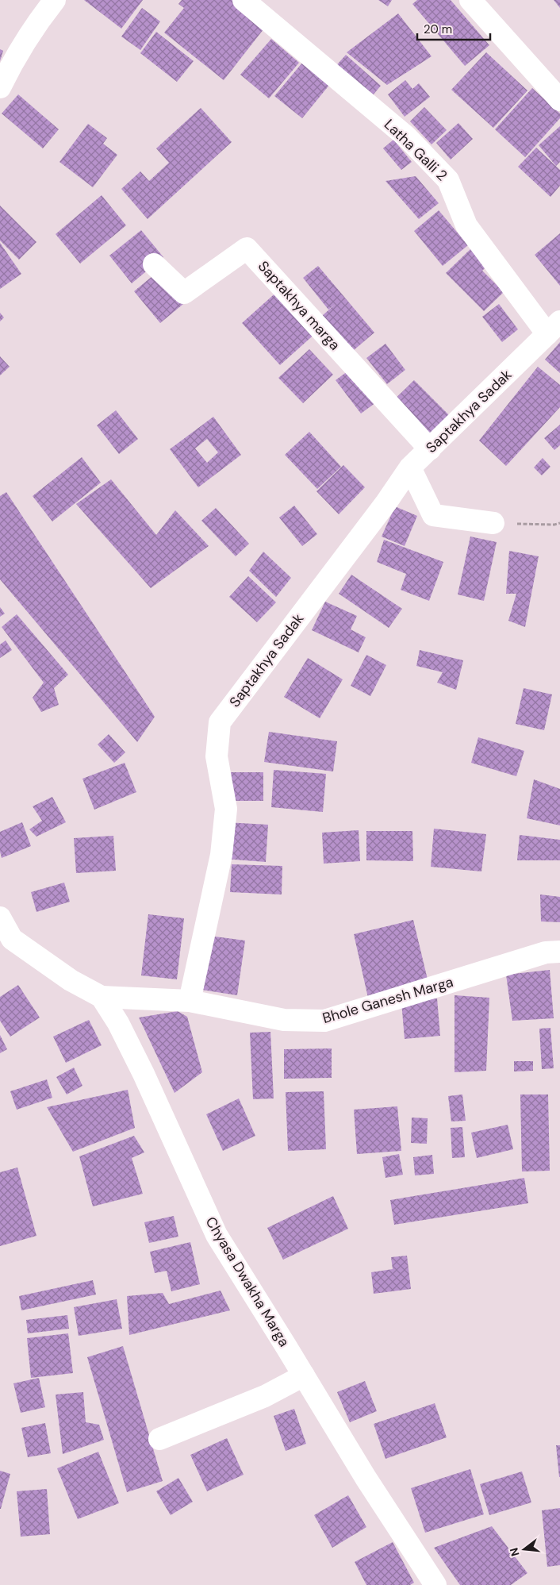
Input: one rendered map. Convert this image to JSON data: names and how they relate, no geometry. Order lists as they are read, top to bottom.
{
  "streets": {
    "street": [
      "Latha Galli 2",
      "Saptakhya marga",
      "Saptakhya Sadak",
      "Bhole Ganesh Marga",
      "Chyasa Dwakha Marga"
    ]
  },
  "crossings": [
    ["Latha Galli 2", "Saptakhya Sadak"],
    ["Saptakhya marga", "Saptakhya Sadak"],
    ["Saptakhya Sadak", "Bhole Ganesh Marga"]
  ],
  "scale_bar": "20 m",
  "north": "left"
}
